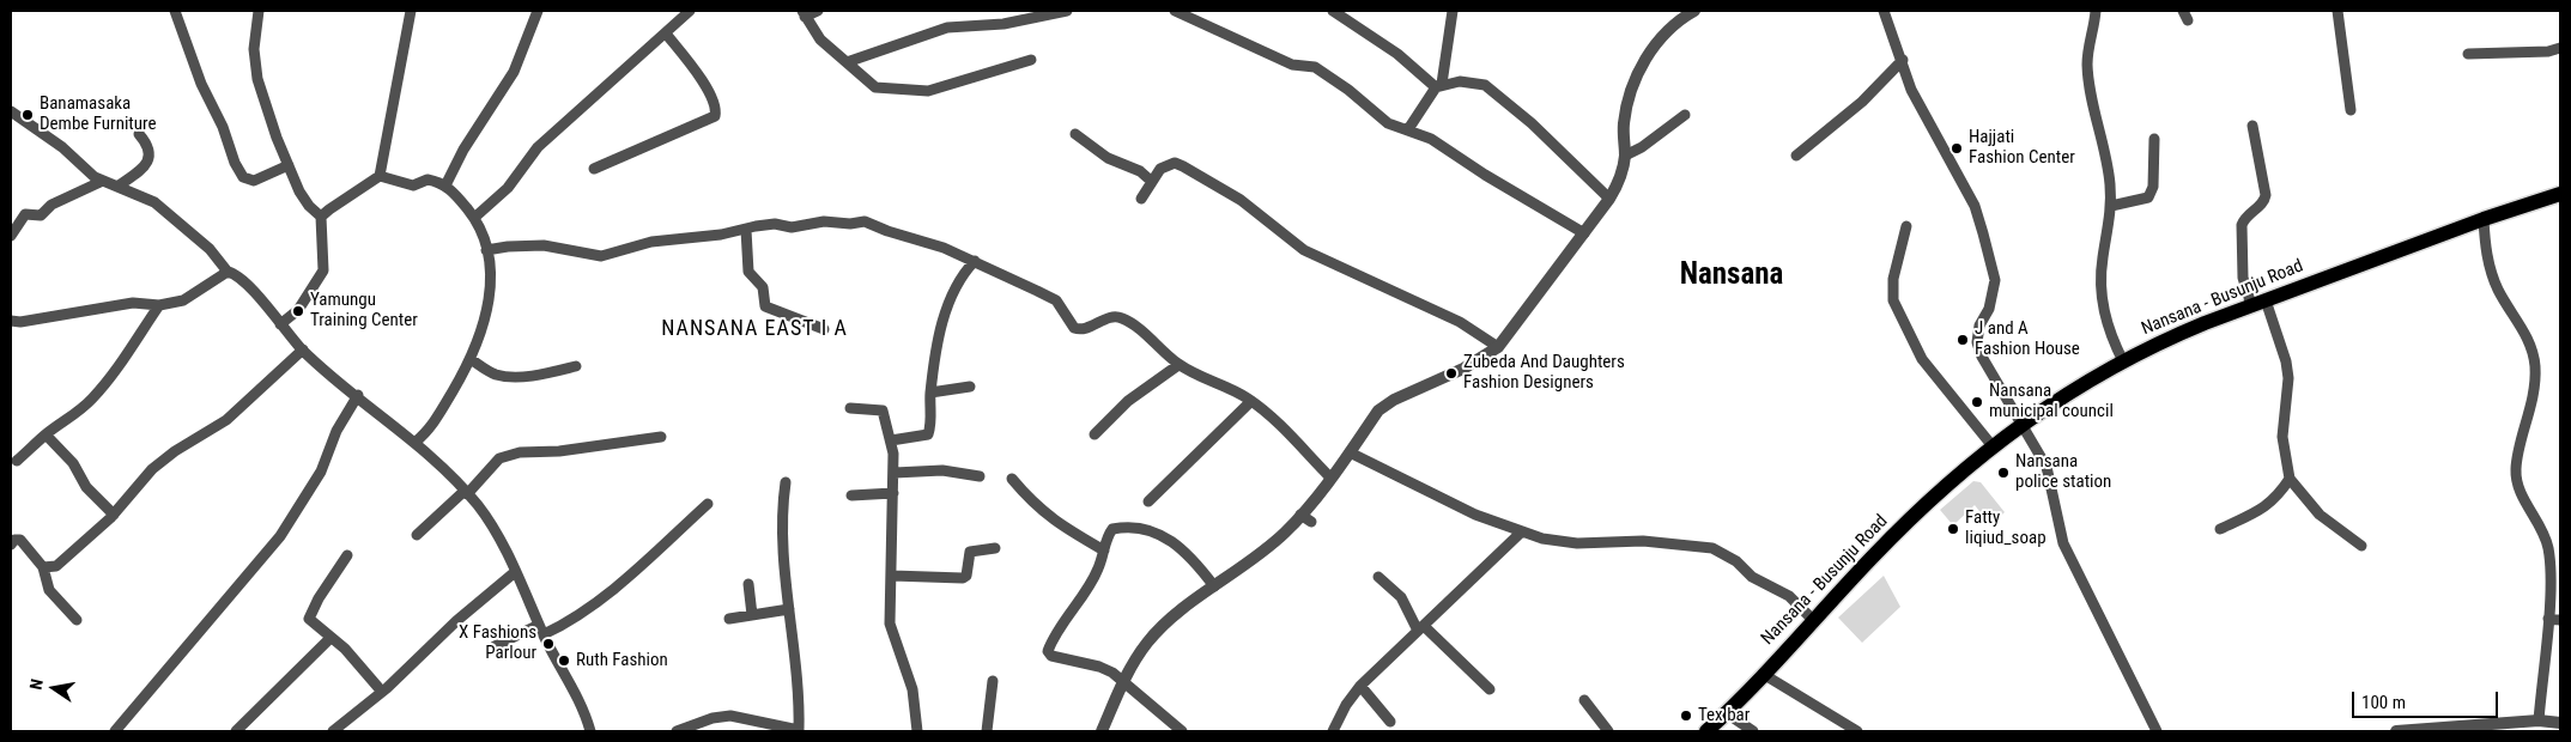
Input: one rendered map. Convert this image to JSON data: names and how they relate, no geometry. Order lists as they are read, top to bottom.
{
  "streets": {
    "main road": ["Nansana - Busunju Road"]
  },
  "districts": ["Nansana", "NANSANA EAST I A"],
  "places": [
    "Banamasaka Dembe Furniture",
    "Hajjati Fashion Center",
    "Yamungu Training Center",
    "J and A Fashion House",
    "Zubeda And Daughters Fashion Designers",
    "Nansana municipal council",
    "Nansana police station",
    "Fatty liqiud_soap",
    "X Fashions Parlour",
    "Ruth Fashion",
    "Tex bar"
  ],
  "scale_bar": "100 m",
  "north": "left"
}
